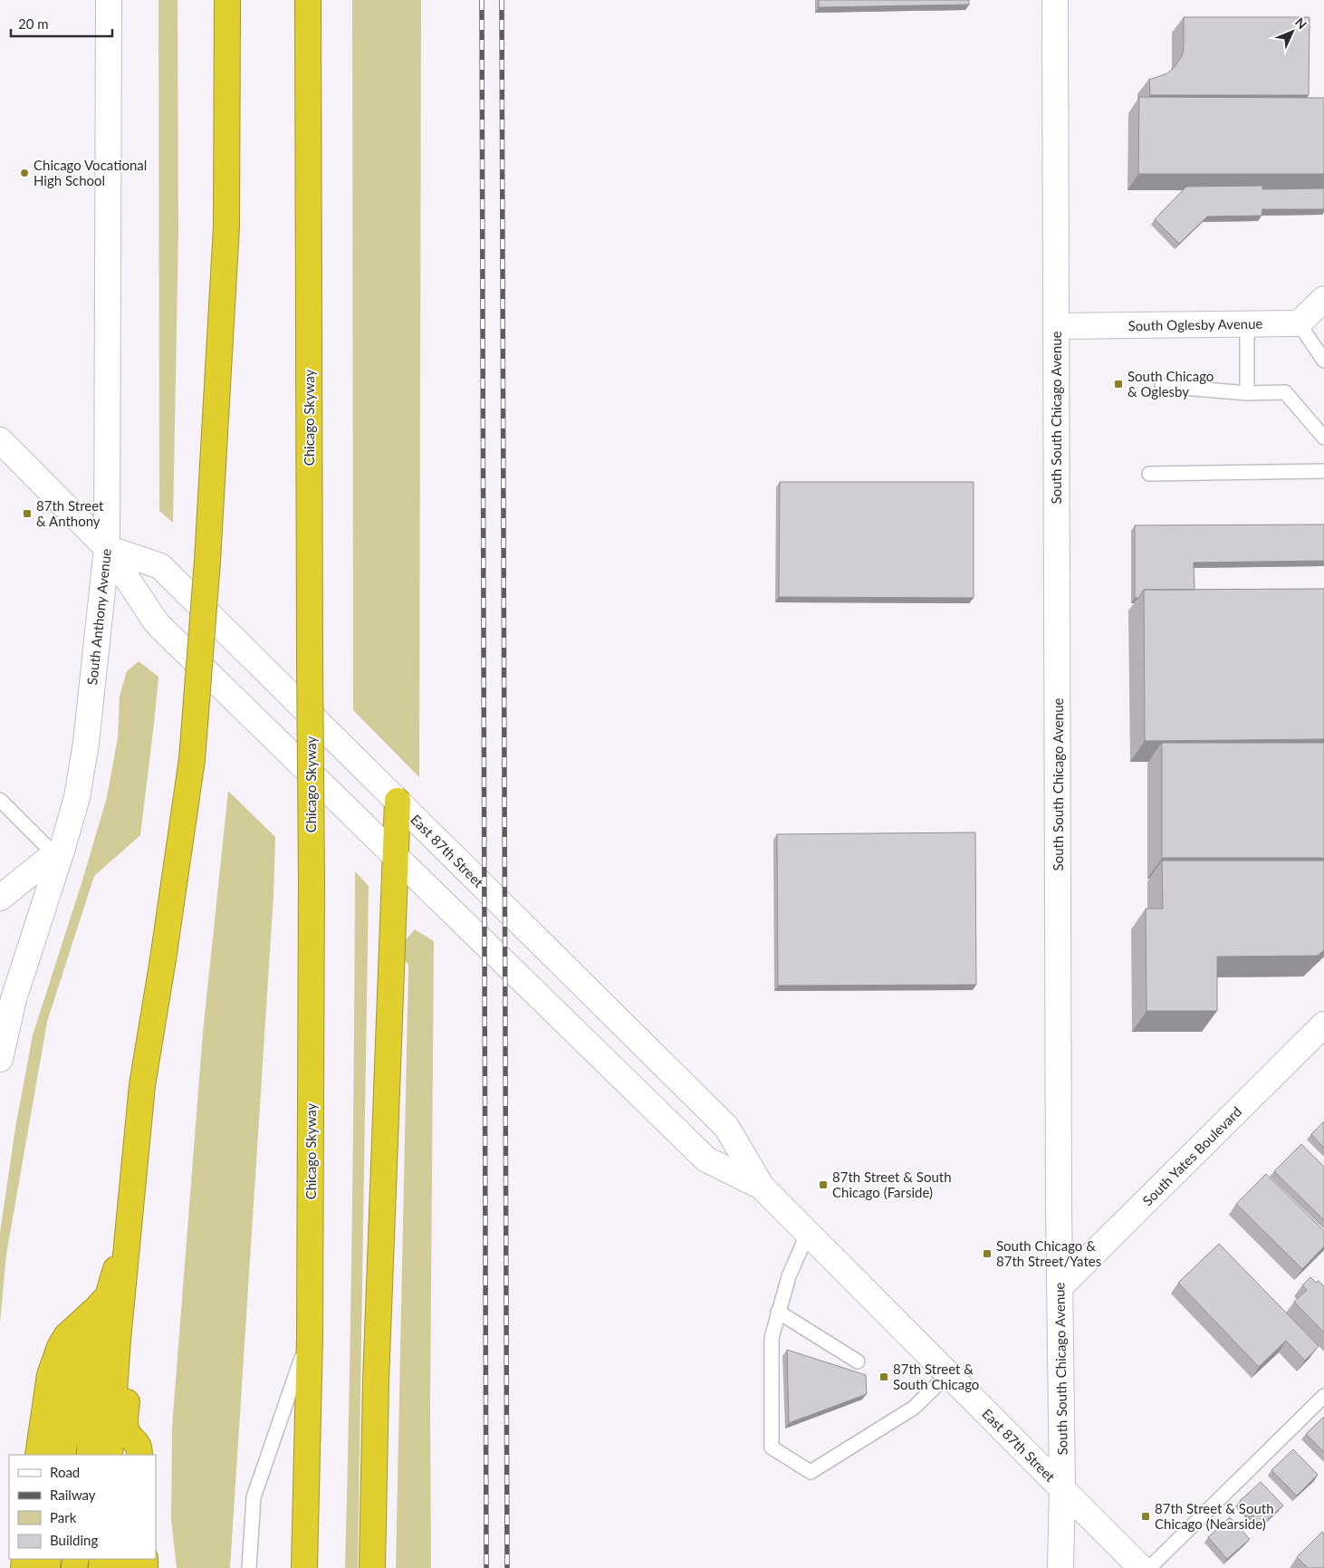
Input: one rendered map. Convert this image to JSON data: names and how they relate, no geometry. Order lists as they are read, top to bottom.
{
  "streets": {
    "highway": ["Chicago Skyway"],
    "main road": [
      "South Oglesby Avenue",
      "South South Chicago Avenue",
      "South Anthony Avenue",
      "East 87th Street",
      "South Yates Boulevard"
    ]
  },
  "crossings": [
    ["South Oglesby Avenue", "South South Chicago Avenue"],
    ["South South Chicago Avenue", "East 87th Street"],
    ["South South Chicago Avenue", "South Yates Boulevard"],
    ["South Anthony Avenue", "East 87th Street"]
  ],
  "places": {
    "other": ["Chicago Vocational High School"],
    "transit": [
      "South Chicago & Oglesby",
      "87th Street & Anthony",
      "87th Street & South Chicago (Farside)",
      "South Chicago & 87th Street/Yates",
      "87th Street & South Chicago",
      "87th Street & South Chicago (Nearside)"
    ]
  },
  "legend": [
    "Road",
    "Railway",
    "Park",
    "Building"
  ],
  "scale_bar": "20 m",
  "north": "top right"
}
